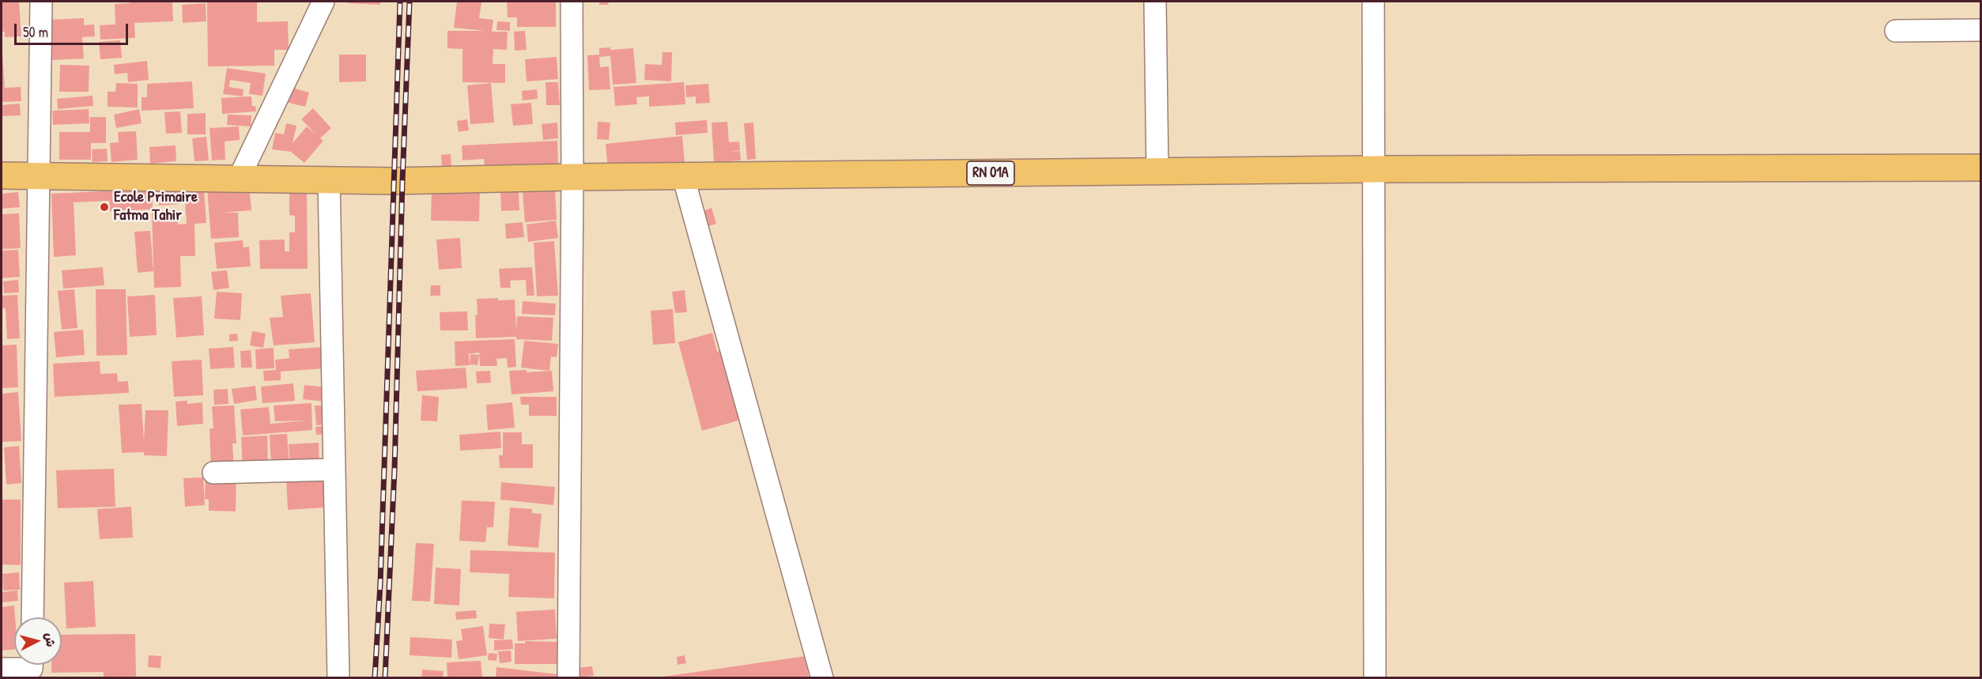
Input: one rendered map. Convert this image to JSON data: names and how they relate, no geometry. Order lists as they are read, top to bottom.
{
  "streets": {
    "main road": ["RN 01A"]
  },
  "places": ["Ecole Primaire Fatma Tahir"],
  "scale_bar": "50 m",
  "north": "right"
}
